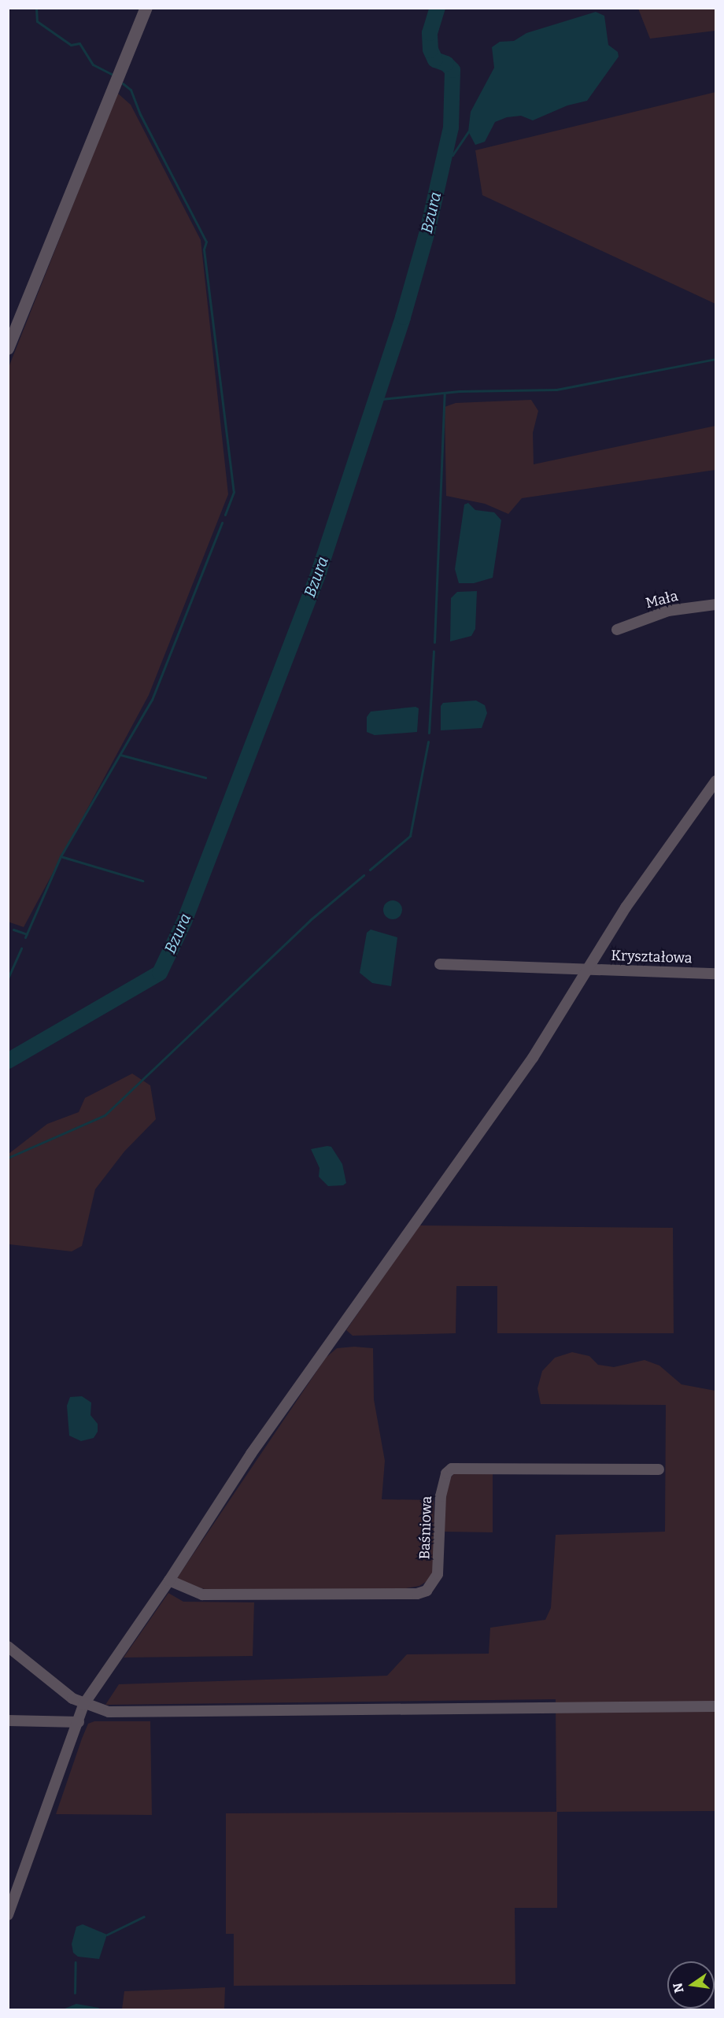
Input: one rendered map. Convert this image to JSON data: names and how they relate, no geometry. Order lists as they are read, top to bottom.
{
  "streets": {
    "street": ["Mała", "Kryształowa", "Baśniowa"]
  },
  "water": ["Bzura"],
  "north": "left"
}
